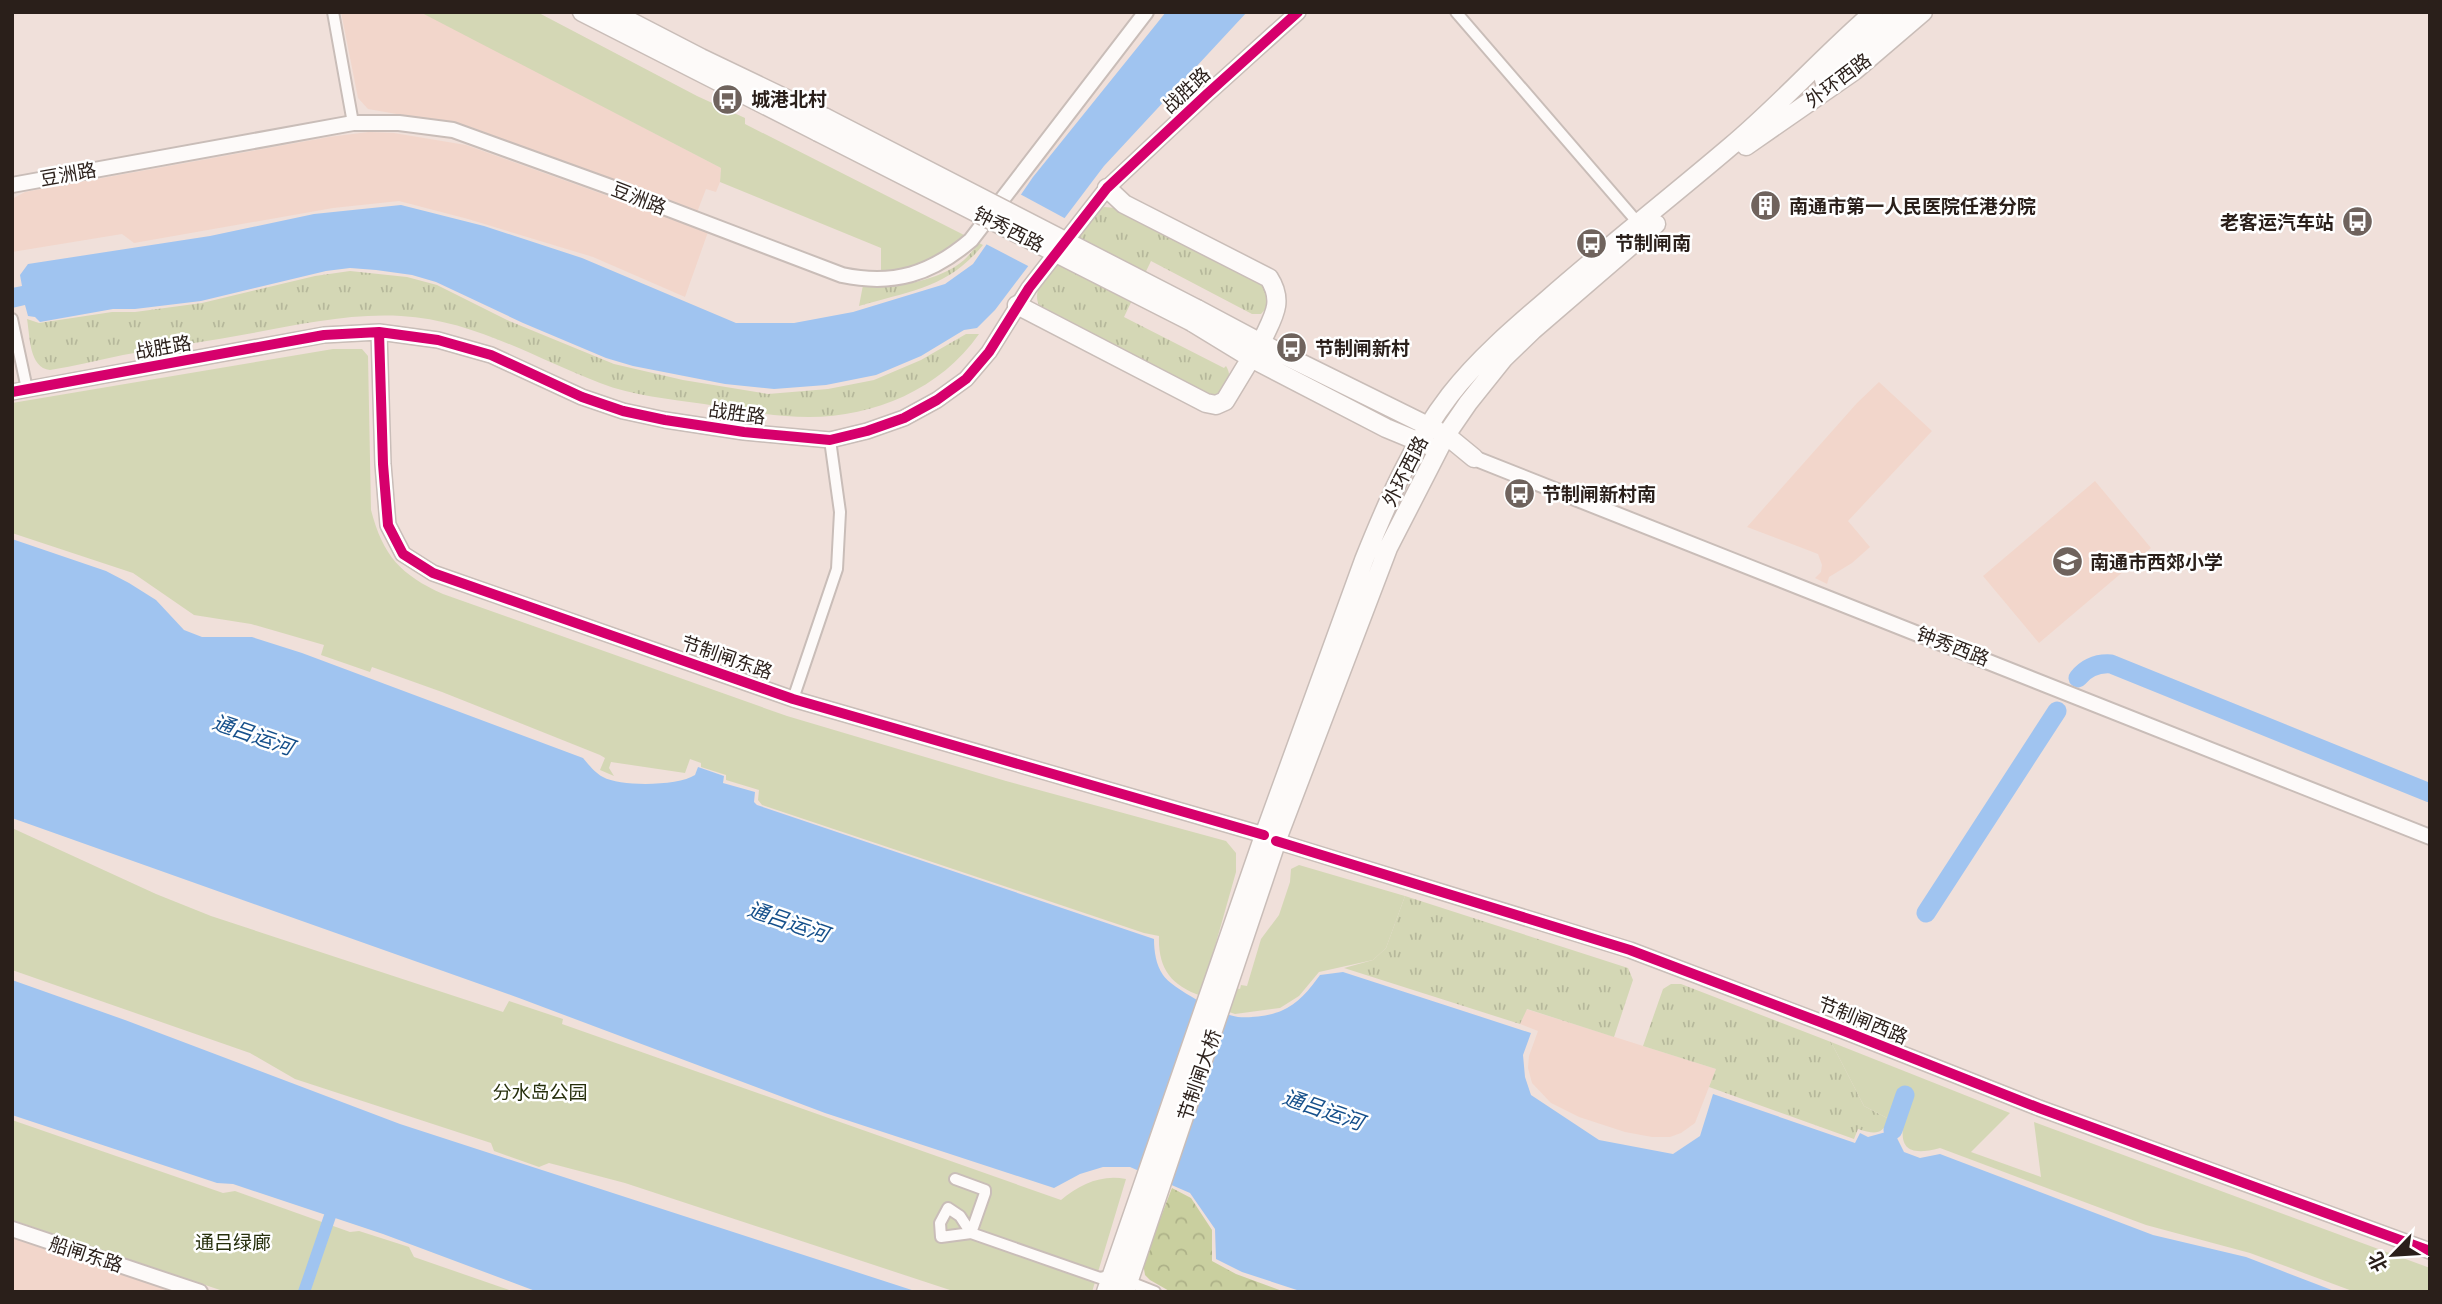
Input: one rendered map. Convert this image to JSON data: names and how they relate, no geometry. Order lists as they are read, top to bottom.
{
  "streets": {
    "main road": ["外环西路", "钟秀西路", "节制闸大桥"],
    "street": [
      "战胜路",
      "豆洲路",
      "节制闸东路",
      "节制闸西路",
      "船闸东路"
    ]
  },
  "crossings": [
    ["外环西路", "钟秀西路"],
    ["外环西路", "节制闸东路"],
    ["外环西路", "节制闸西路"],
    ["外环西路", "节制闸大桥"],
    ["战胜路", "节制闸东路"],
    ["节制闸东路", "节制闸西路"]
  ],
  "water": ["通吕运河"],
  "parks": ["分水岛公园", "通吕绿廊"],
  "places": {
    "bus stop": [
      "城港北村",
      "老客运汽车站",
      "节制闸南",
      "节制闸新村",
      "节制闸新村南"
    ],
    "building": ["南通市第一人民医院任港分院"],
    "school or university": ["南通市西郊小学"]
  },
  "north": "bottom left"
}
